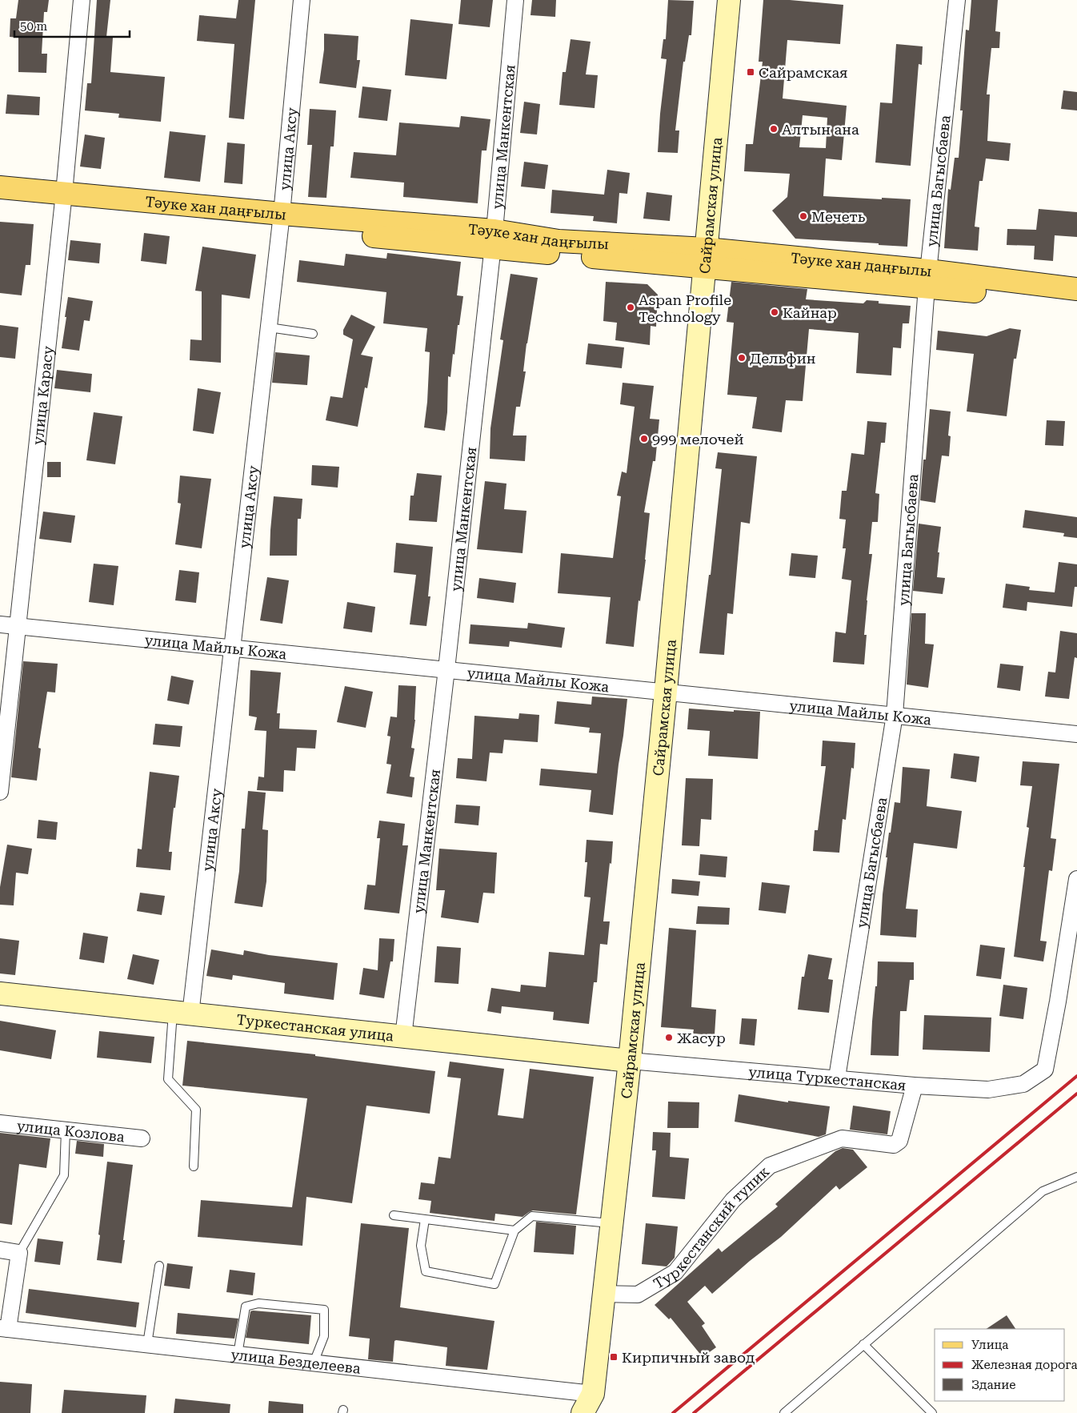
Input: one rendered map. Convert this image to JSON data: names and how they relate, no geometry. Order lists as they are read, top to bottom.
{
  "streets": {
    "main road": ["Сайрамская улица", "Тәуке хан даңғылы", "Туркестанская улица"],
    "street": [
      "улица Манкентская",
      "улица Аксу",
      "улица Багысбаева",
      "улица Карасу",
      "улица Майлы Кожа",
      "улица Туркестанская",
      "улица Козлова",
      "Туркестанский тупик",
      "улица Безделеева"
    ]
  },
  "crossings": [
    ["улица Манкентская", "Тәуке хан даңғылы"],
    ["улица Манкентская", "улица Майлы Кожа"],
    ["улица Манкентская", "Туркестанская улица"],
    ["улица Аксу", "Тәуке хан даңғылы"],
    ["улица Аксу", "улица Майлы Кожа"],
    ["улица Аксу", "Туркестанская улица"],
    ["улица Багысбаева", "Тәуке хан даңғылы"],
    ["улица Багысбаева", "улица Майлы Кожа"],
    ["улица Багысбаева", "улица Туркестанская"],
    ["Сайрамская улица", "Тәуке хан даңғылы"],
    ["Сайрамская улица", "улица Майлы Кожа"],
    ["Сайрамская улица", "Туркестанская улица"],
    ["Сайрамская улица", "улица Туркестанская"],
    ["Сайрамская улица", "Туркестанский тупик"],
    ["Сайрамская улица", "улица Безделеева"],
    ["Тәуке хан даңғылы", "улица Карасу"],
    ["улица Карасу", "улица Майлы Кожа"],
    ["Туркестанская улица", "улица Туркестанская"],
    ["улица Туркестанская", "Туркестанский тупик"]
  ],
  "places": {
    "transit": ["Сайрамская", "Кирпичный завод"],
    "other": [
      "Алтын ана",
      "Мечеть",
      "Aspan Profile Technology",
      "Кайнар",
      "Дельфин",
      "999 мелочей",
      "Жасур"
    ]
  },
  "legend": ["Улица", "Железная дорога", "Здание"],
  "scale_bar": "50 m"
}
